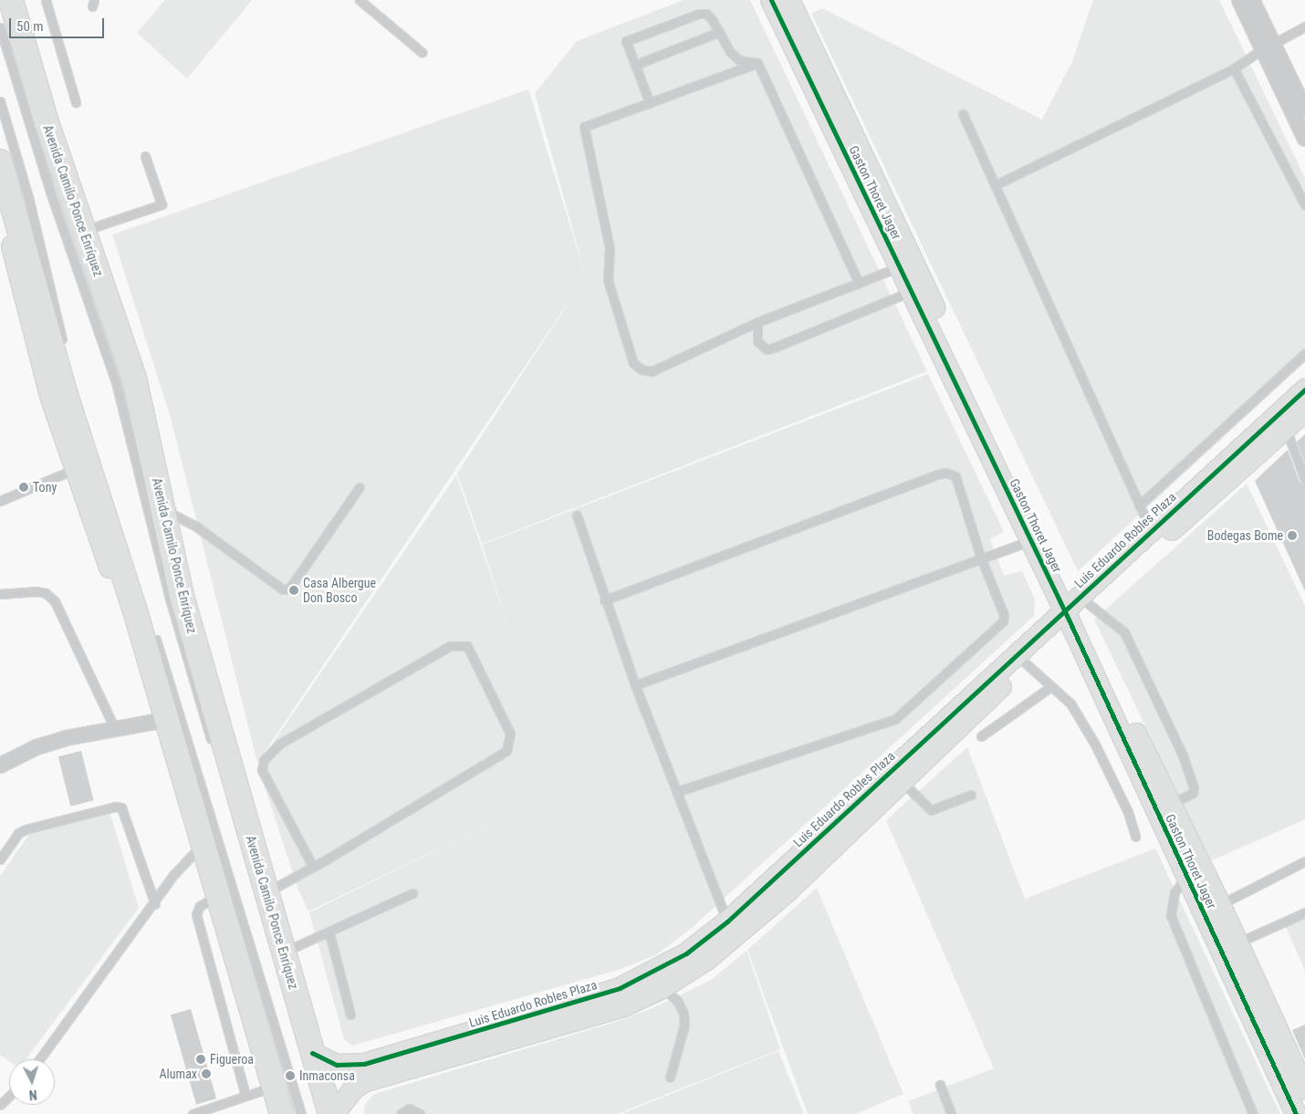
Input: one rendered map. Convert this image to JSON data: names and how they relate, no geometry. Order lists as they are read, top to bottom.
{
  "streets": {
    "main road": ["Avenida Camilo Ponce Enríquez"],
    "street": ["Gaston Thoret Jager", "Luis Eduardo Robles Plaza"]
  },
  "crossings": [
    ["Gaston Thoret Jager", "Luis Eduardo Robles Plaza"],
    ["Avenida Camilo Ponce Enríquez", "Luis Eduardo Robles Plaza"]
  ],
  "places": [
    "Tony",
    "Bodegas Bome",
    "Casa Albergue Don Bosco",
    "Figueroa",
    "Alumax",
    "Inmaconsa"
  ],
  "scale_bar": "50 m",
  "north": "bottom"
}
